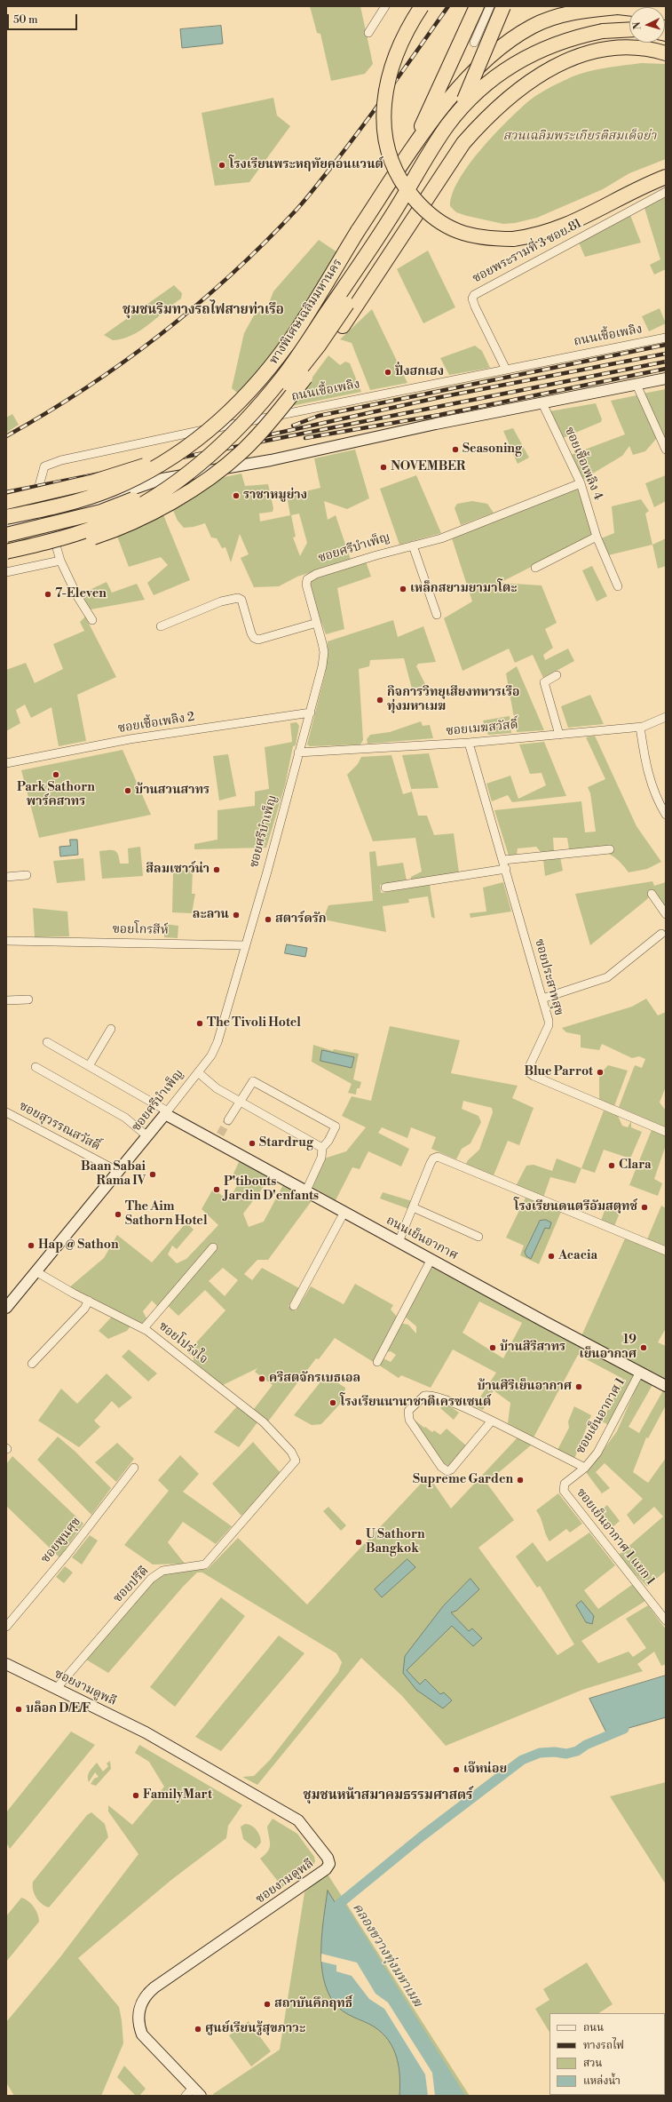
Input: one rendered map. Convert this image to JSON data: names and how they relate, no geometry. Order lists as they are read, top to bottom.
{
  "streets": {
    "highway": ["ทางพิเศษเฉลิมมหานคร"],
    "street": [
      "ซอยพระรามที่ 3 ซอย 81",
      "ถนนเชื้อเพลิง",
      "ซอยเชื้อเพลิง 4",
      "ซอยศรีบำเพ็ญ",
      "ซอยเชื้อเพลิง 2",
      "ซอยเมฆสวัสดิ์",
      "ฃอยโกรสีห์",
      "ซอยประสาทสุข",
      "ซอยสุวรรณสวัสดิ์",
      "ถนนเย็นอากาศ",
      "ซอยโปร่งใจ",
      "ซอยเย็นอากาศ 1",
      "ซอยเย็นอากาศ 1 แยก 1",
      "ซอยพูนศุข",
      "ซอยปรีดี",
      "ซอยงามดูพลี"
    ]
  },
  "crossings": [
    ["ซอยพระรามที่ 3 ซอย 81", "ถนนเชื้อเพลิง"],
    ["ซอยเชื้อเพลิง 4", "ซอยศรีบำเพ็ญ"],
    ["ซอยศรีบำเพ็ญ", "ซอยเชื้อเพลิง 2"],
    ["ซอยศรีบำเพ็ญ", "ซอยเมฆสวัสดิ์"],
    ["ซอยศรีบำเพ็ญ", "ฃอยโกรสีห์"],
    ["ซอยศรีบำเพ็ญ", "ซอยสุวรรณสวัสดิ์"],
    ["ซอยศรีบำเพ็ญ", "ถนนเย็นอากาศ"],
    ["ซอยศรีบำเพ็ญ", "ซอยโปร่งใจ"],
    ["ซอยเมฆสวัสดิ์", "ซอยประสาทสุข"],
    ["ถนนเย็นอากาศ", "ซอยเย็นอากาศ 1"],
    ["ซอยโปร่งใจ", "ซอยปรีดี"],
    ["ซอยเย็นอากาศ 1", "ซอยเย็นอากาศ 1 แยก 1"],
    ["ซอยปรีดี", "ซอยงามดูพลี"]
  ],
  "districts": ["ชุมชนริมทางรถไฟสายท่าเรือ", "ชุมชนหน้าสมาคมธรรมศาสตร์"],
  "water": ["คลองขวางทุ่งมหาเมฆ"],
  "parks": ["สวนเฉลิมพระเกียรติสมเด็จย่า"],
  "places": [
    "โรงเรียนพระหฤทัยคอนแวนต์",
    "ปั่งฮกเฮง",
    "Seasoning",
    "NOVEMBER",
    "ราชาหมูย่าง",
    "เหล็กสยามยามาโตะ",
    "7-Eleven",
    "กิจการวิทยุเสียงทหารเรือ ทุ่งมหาเมฆ",
    "Park Sathorn พาร์คสาทร",
    "บ้านสวนสาทร",
    "สีลมเซาว์น่า",
    "ละลาน",
    "สตาร์ดรัก",
    "The Tivoli Hotel",
    "Blue Parrot",
    "Stardrug",
    "Clara",
    "Baan Sabai Rama IV",
    "P'tibouts Jardin D'enfants",
    "โรงเรียนดนตรีอัมสตุทช์",
    "The Aim Sathorn Hotel",
    "Hap @ Sathon",
    "Acacia",
    "บ้านสิริสาทร",
    "19 เย็นอากาศ",
    "คริสตจักรเบธเอล",
    "บ้านศิริเย็นอากาศ",
    "โรงเรียนนานาชาติเครซเซนต์",
    "Supreme Garden",
    "U Sathorn Bangkok",
    "บล็อก D/E/F",
    "เจ๊หน่อย",
    "FamilyMart",
    "สถาบันคึกฤทธิ์",
    "ศูนย์เรียนรู้สุขภาวะ"
  ],
  "legend": [
    "ถนน",
    "ทางรถไฟ",
    "สวน",
    "แหล่งน้ำ"
  ],
  "scale_bar": "50 m",
  "north": "left"
}
